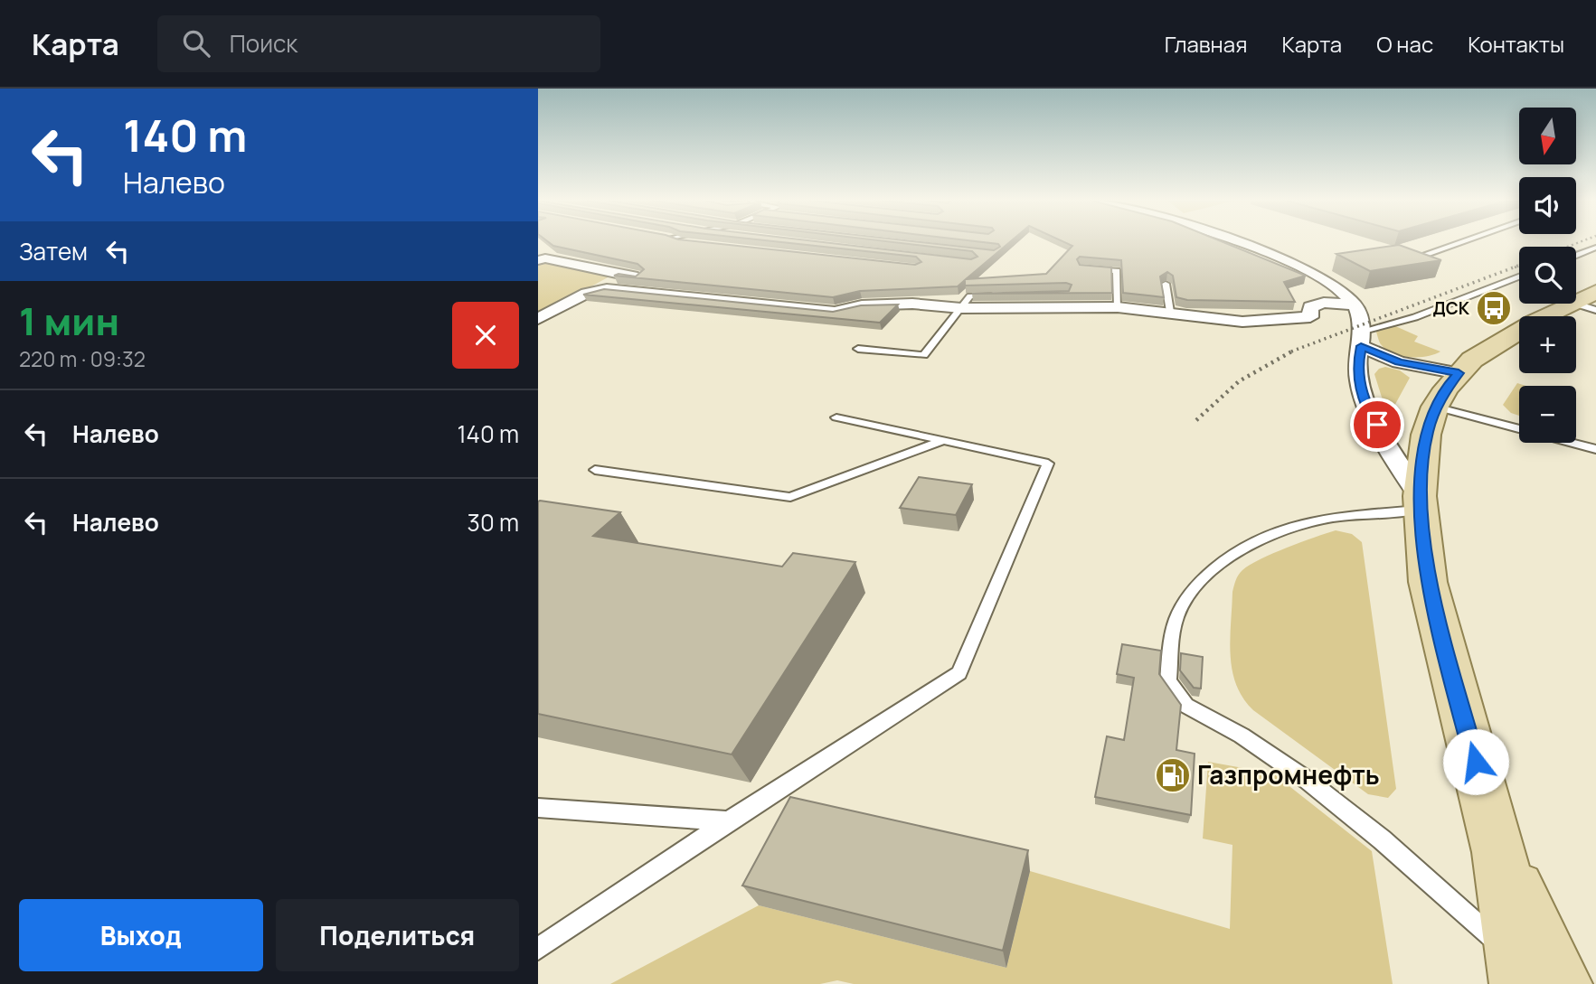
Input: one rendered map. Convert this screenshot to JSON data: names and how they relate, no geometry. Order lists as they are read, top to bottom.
{
  "places": {
    "bus stop": ["ДСК"],
    "fuel station": ["Газпромнефть"]
  },
  "north": "bottom",
  "page": {
    "header": "Карта",
    "search": "Поиск",
    "nav": [
      "Главная",
      "Карта",
      "О нас",
      "Контакты"
    ],
    "turn": ["140 m", "Налево"],
    "map_buttons": ["+", "−"],
    "then": "Затем",
    "heading": ["1 мин", "220 m · 09:32"],
    "list": [
      {
        "name": "Налево",
        "value": "140 m"
      },
      {
        "name": "Налево",
        "value": "30 m"
      }
    ],
    "buttons": ["Выход", "Поделиться"]
  }
}
